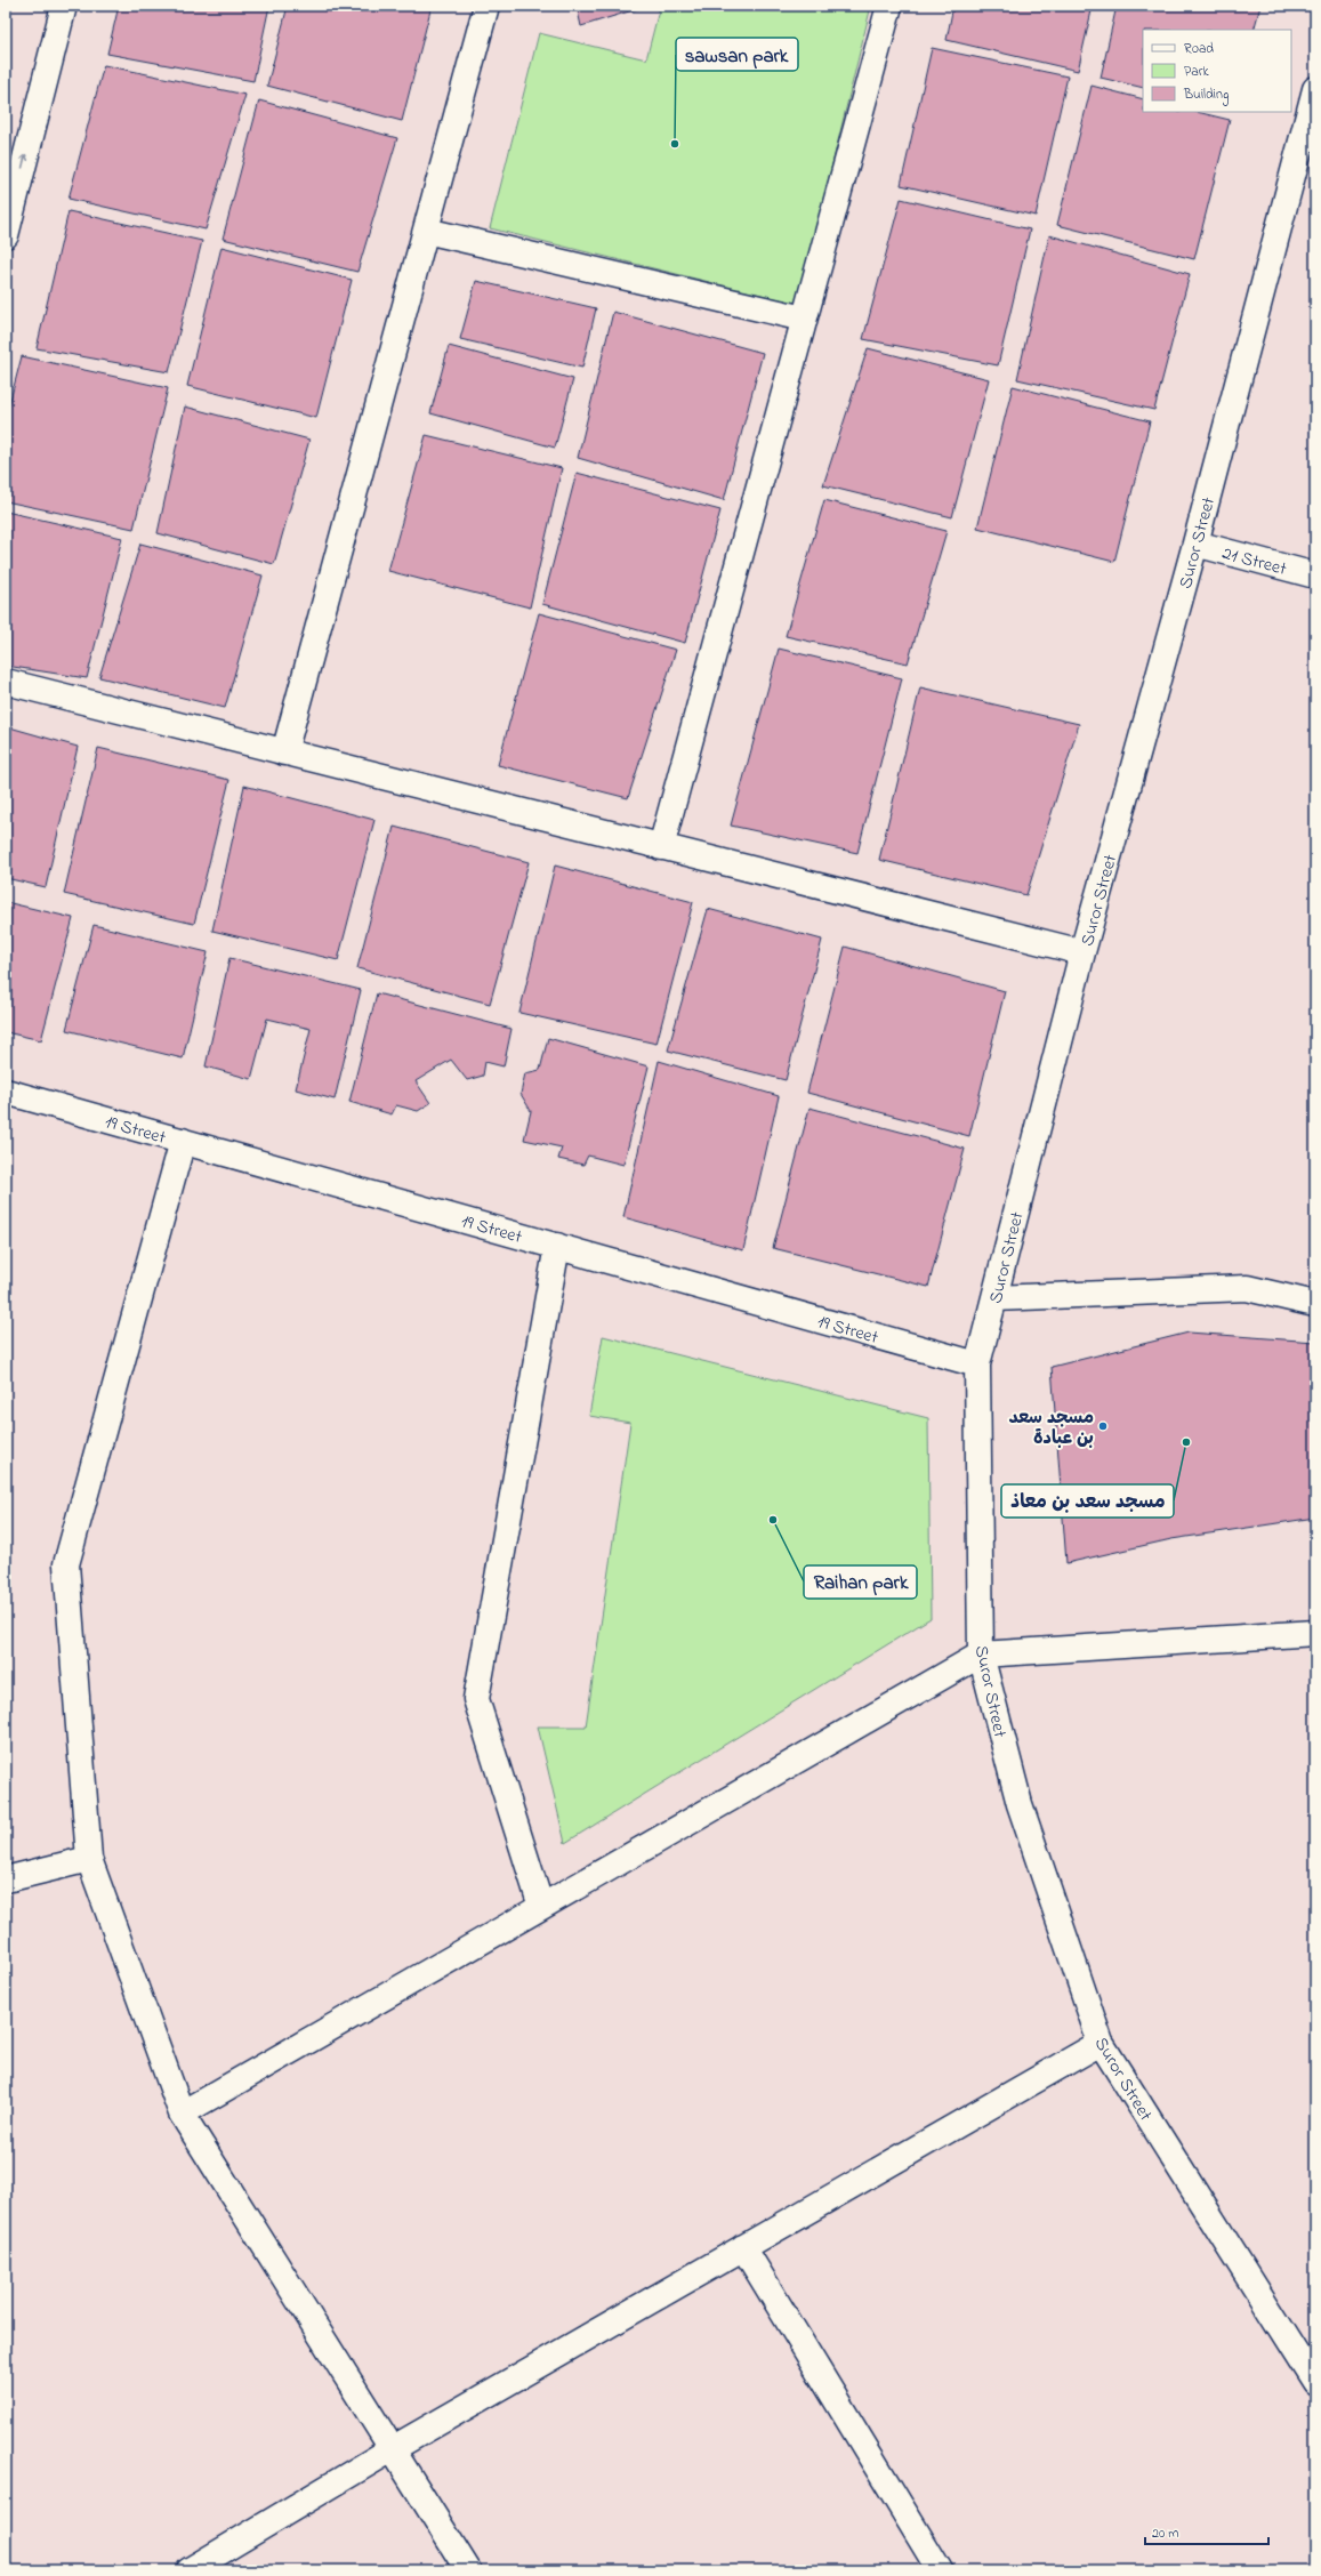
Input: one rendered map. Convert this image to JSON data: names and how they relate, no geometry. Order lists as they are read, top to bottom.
{
  "streets": {
    "street": ["Suror Street", "21 Street", "19 Street"]
  },
  "crossings": [
    ["Suror Street", "21 Street"],
    ["Suror Street", "19 Street"]
  ],
  "places": [
    "sawsan park",
    "مسجد سعد بن عبادة",
    "مسجد سعد بن معاذ",
    "Raihan park"
  ],
  "legend": ["Road", "Park", "Building"],
  "scale_bar": "20 m"
}
